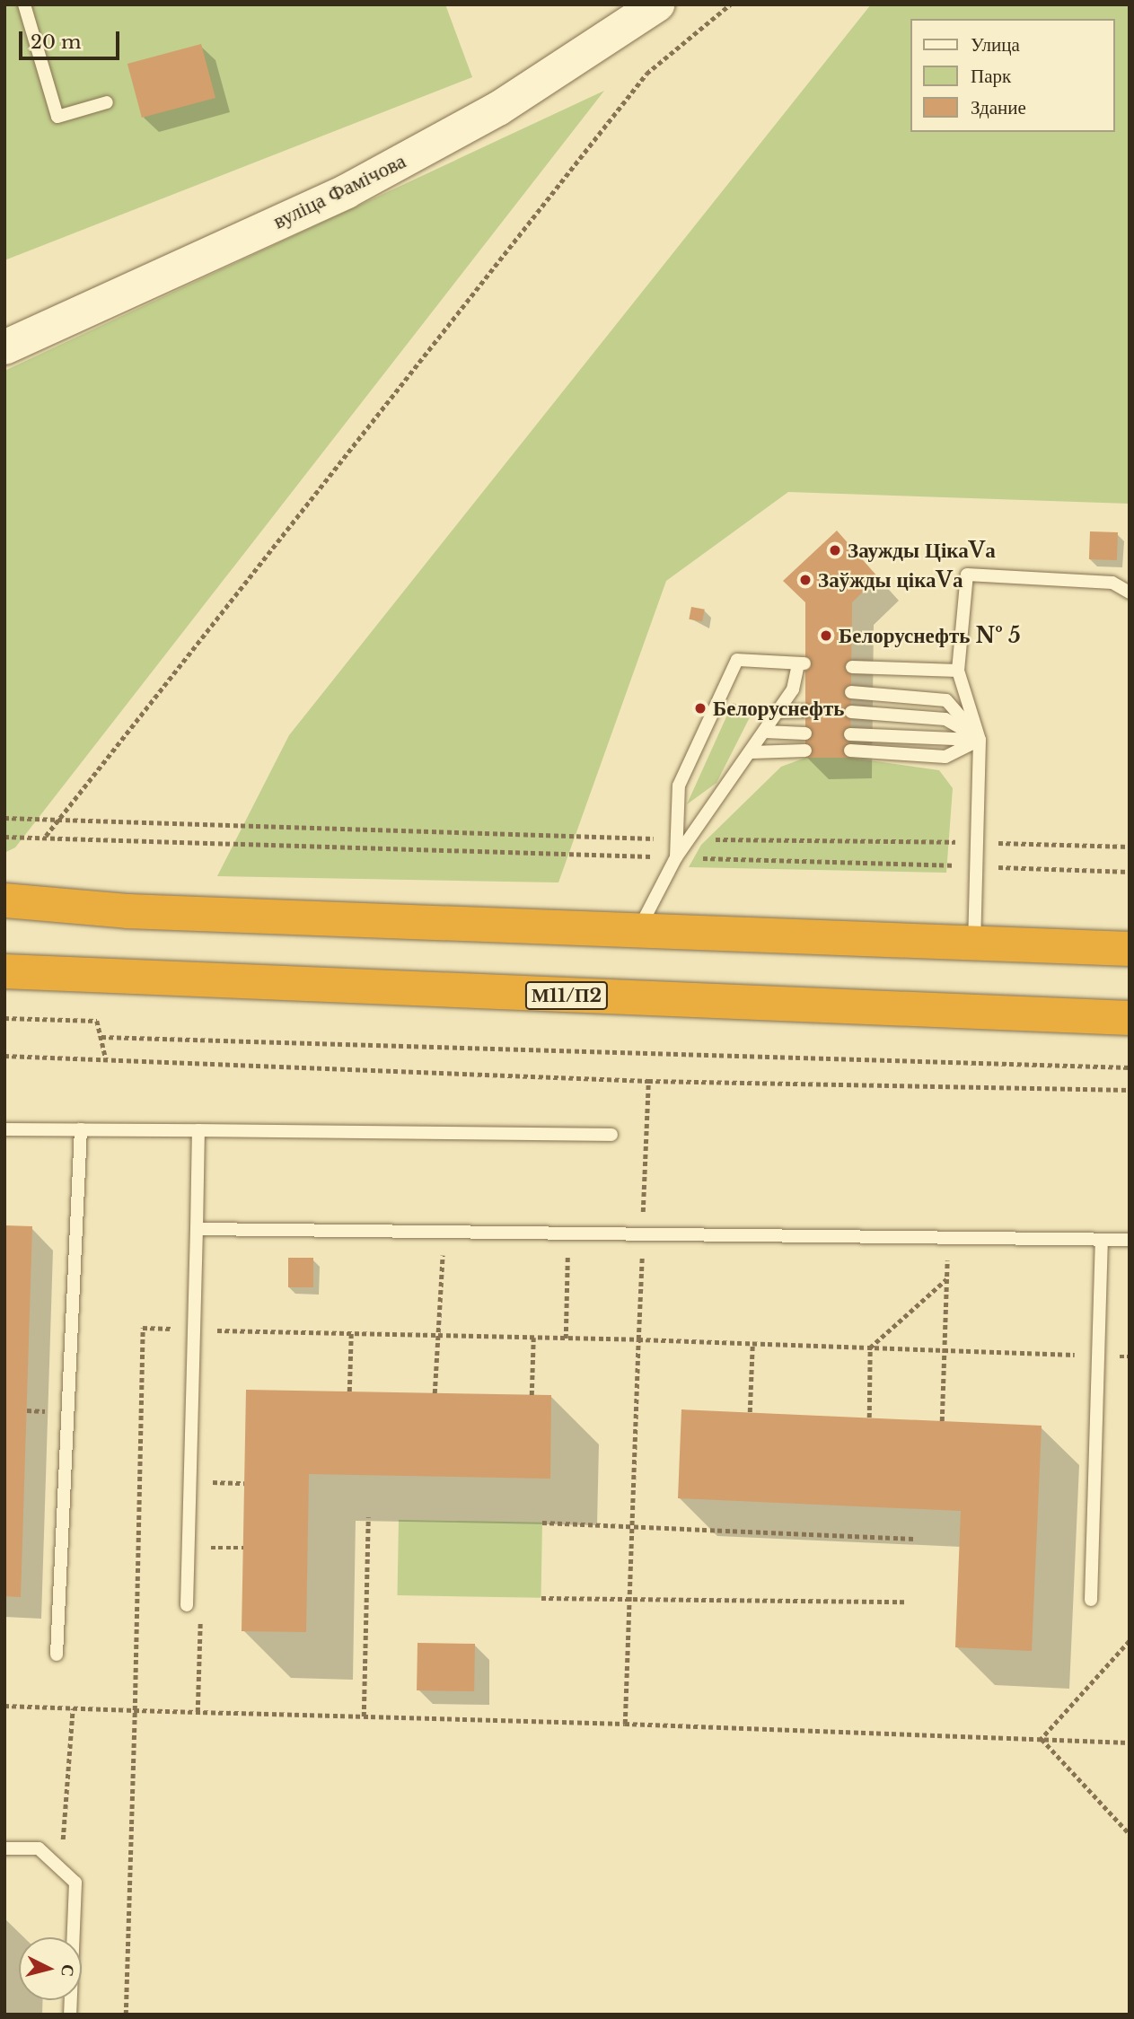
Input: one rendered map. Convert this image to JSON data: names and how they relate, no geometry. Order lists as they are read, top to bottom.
{
  "streets": {
    "highway": ["М11/П2"],
    "main road": ["вуліца Фамічова"]
  },
  "places": [
    "Заужды ЦікаVа",
    "Заўжды цікаVа",
    "Белоруснефть № 5",
    "Белоруснефть"
  ],
  "legend": ["Улица", "Парк", "Здание"],
  "scale_bar": "20 m",
  "north": "right"
}
